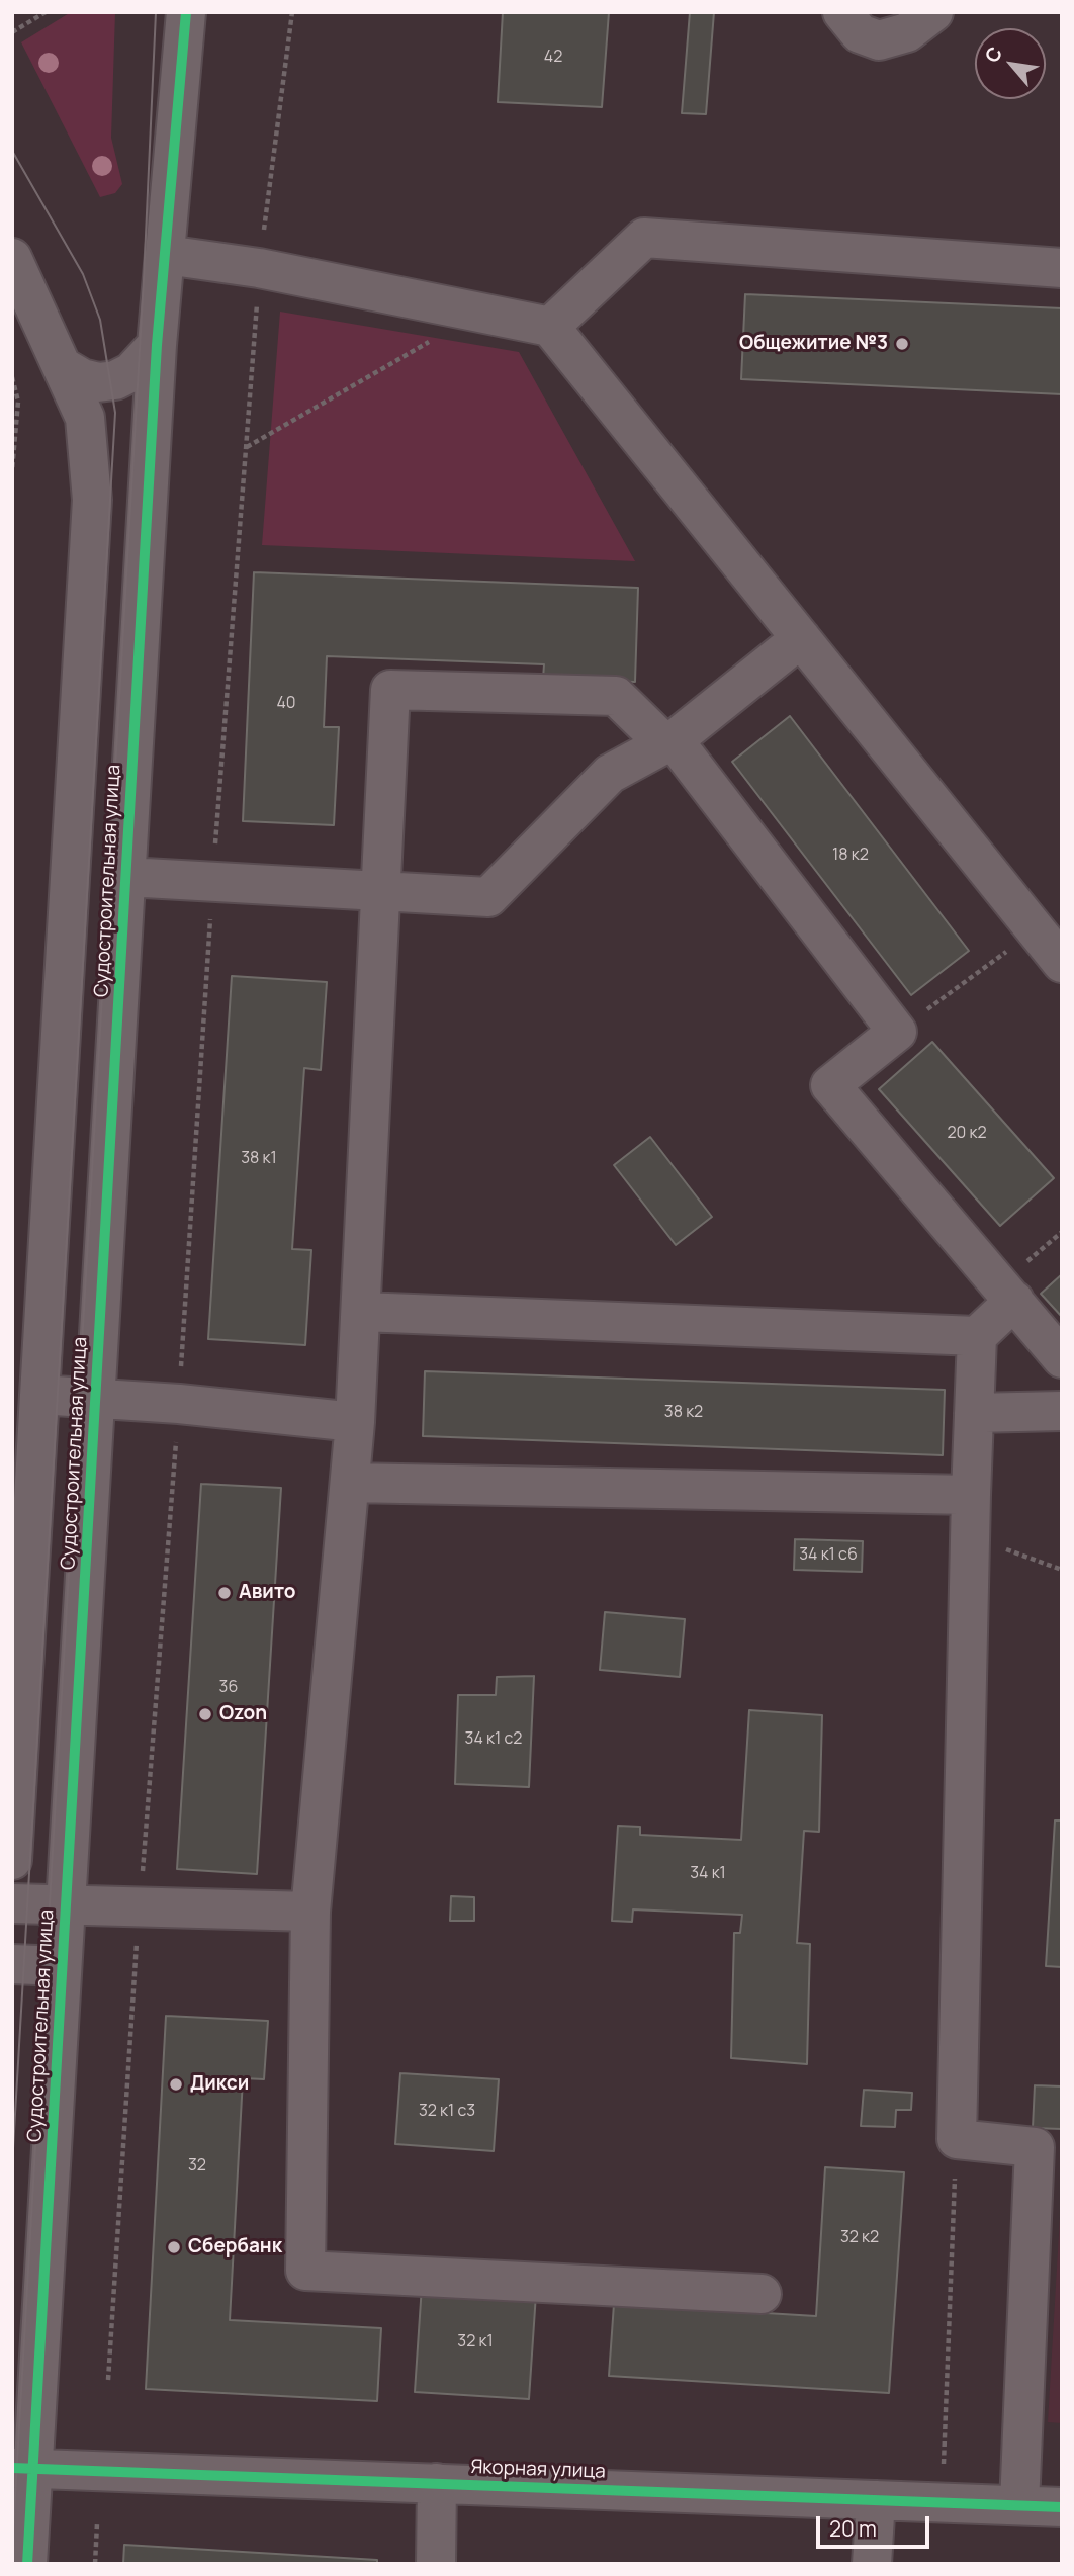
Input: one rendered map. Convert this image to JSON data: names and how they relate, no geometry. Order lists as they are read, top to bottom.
{
  "streets": {
    "street": ["Судостроительная улица", "Якорная улица"]
  },
  "crossings": [
    ["Судостроительная улица", "Якорная улица"]
  ],
  "places": [
    "Общежитие №3",
    "Авито",
    "Ozon",
    "Дикси",
    "Сбербанк"
  ],
  "house_numbers": [
    "42",
    "40",
    "18 к2",
    "20 к2",
    "38 к1",
    "38 к2",
    "34 к1 с6",
    "36",
    "34 к1 с2",
    "34 к1",
    "32 к1 с3",
    "32",
    "32 к2",
    "32 к1"
  ],
  "scale_bar": "20 m",
  "north": "top left"
}
